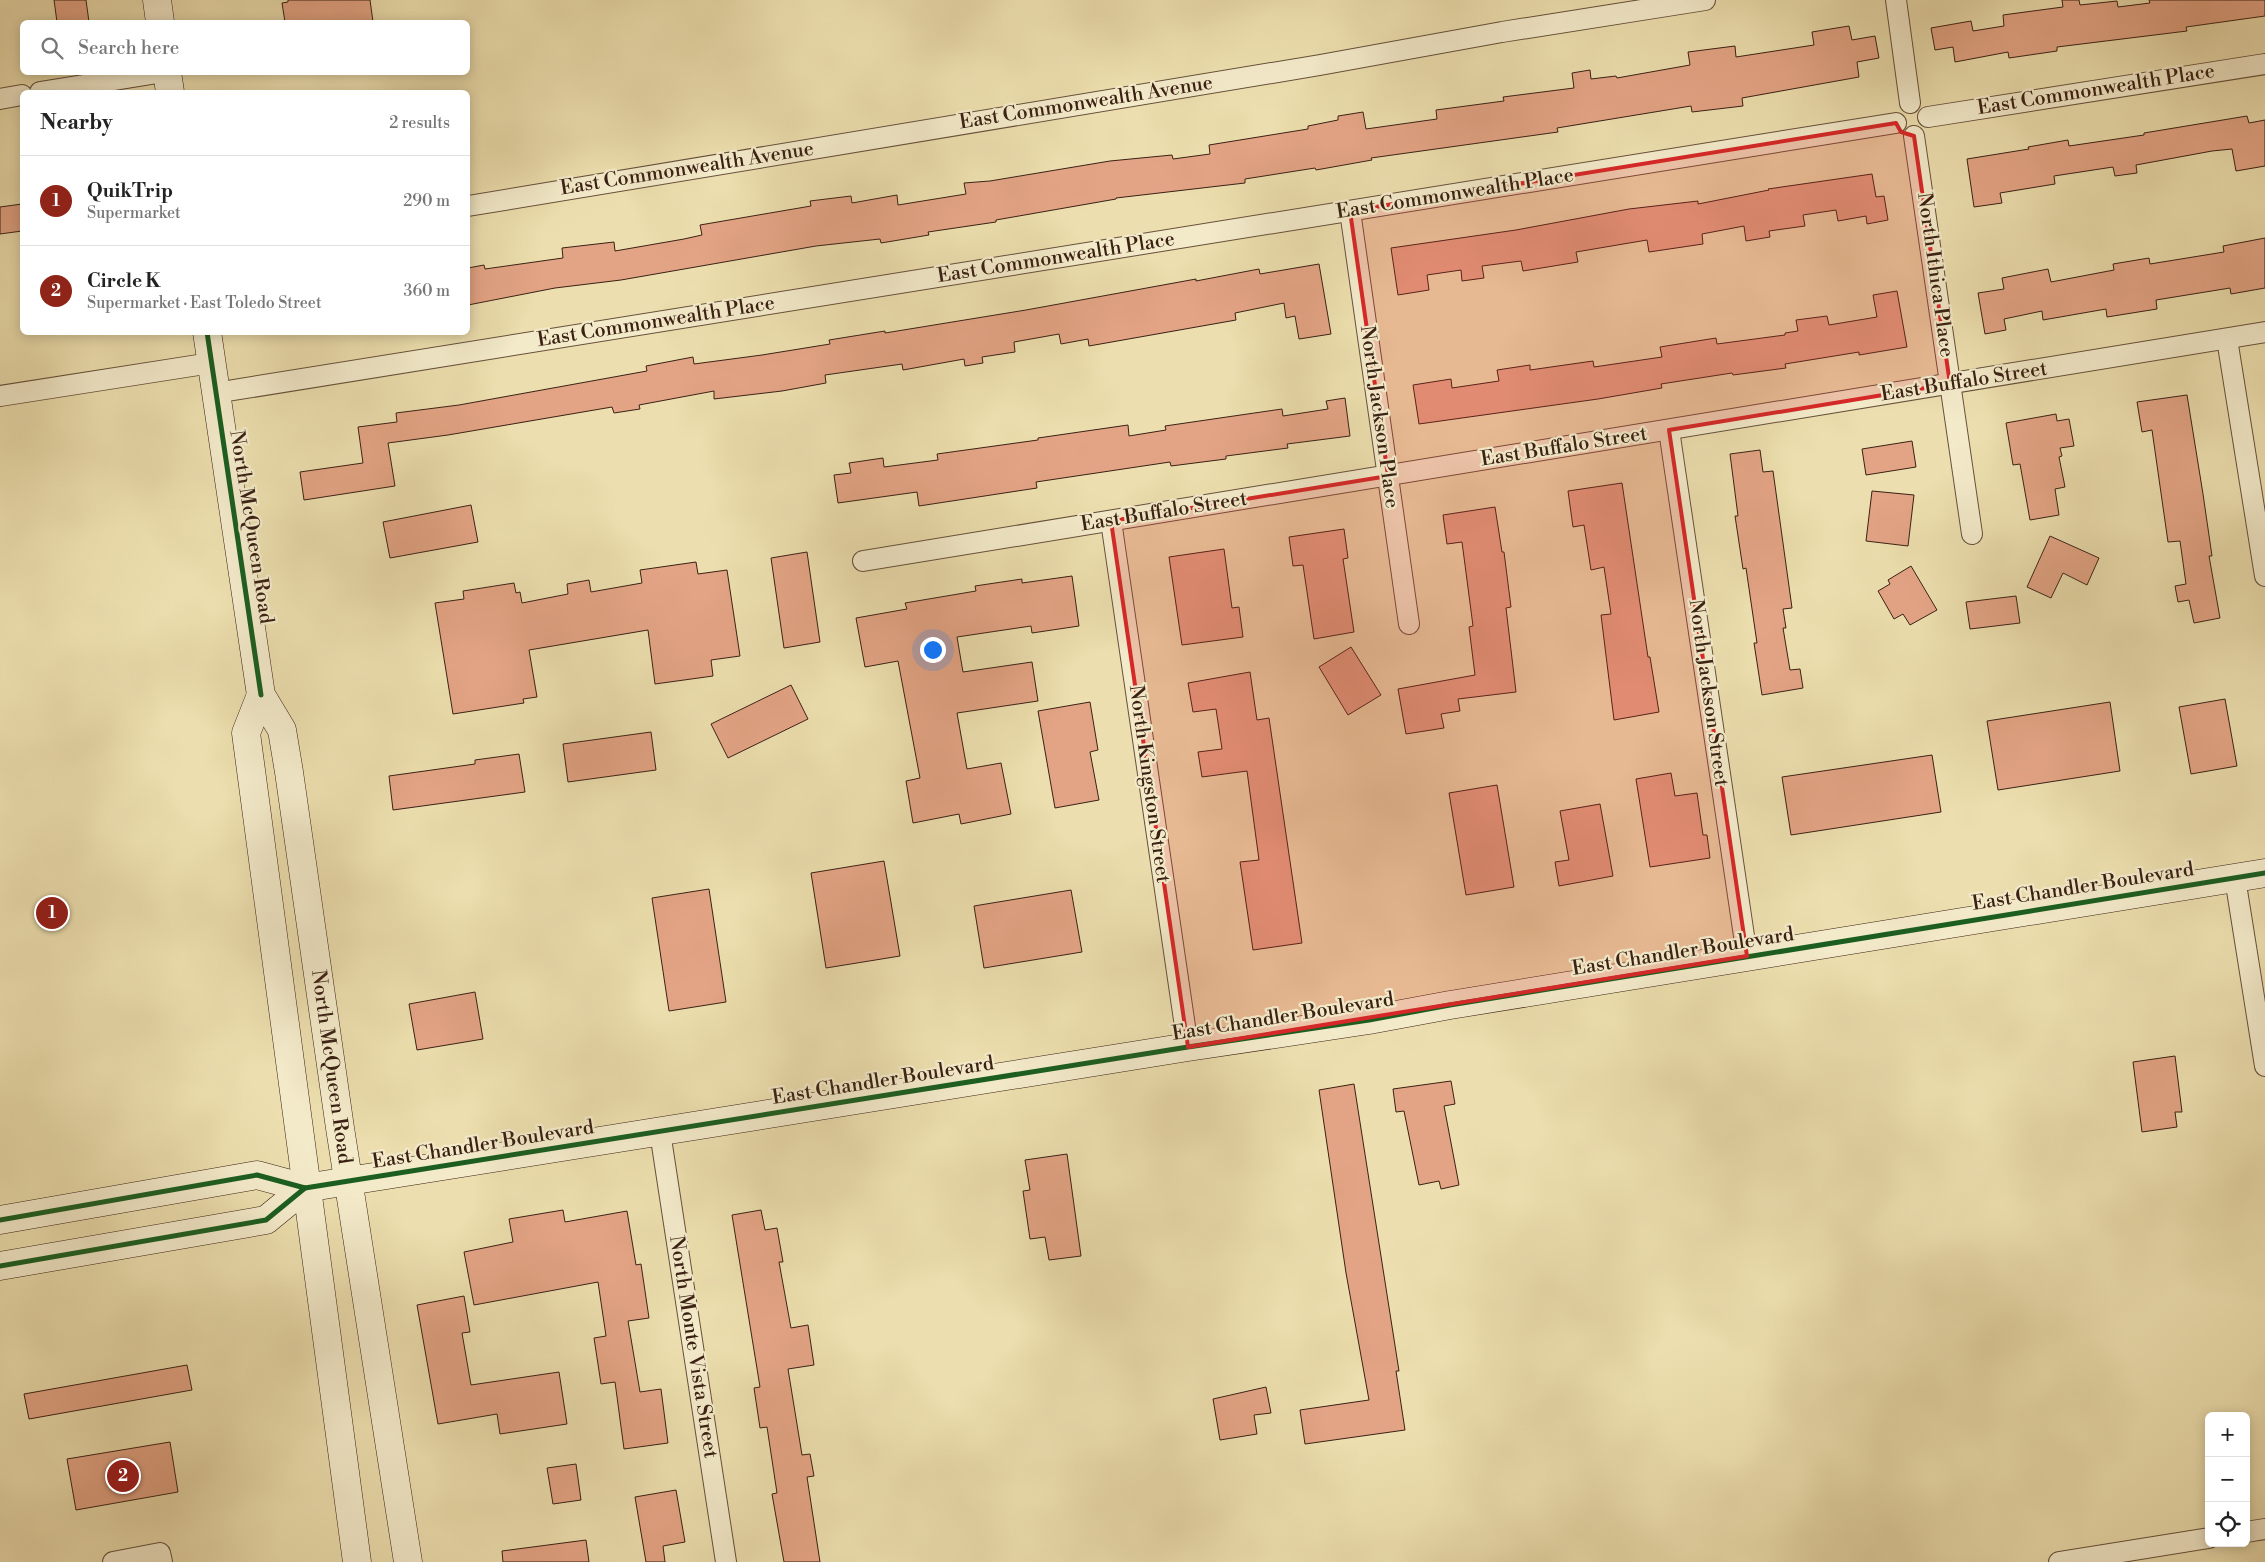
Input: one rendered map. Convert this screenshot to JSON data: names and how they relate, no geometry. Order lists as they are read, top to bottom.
{
  "streets": {
    "main road": ["North McQueen Road", "East Chandler Boulevard"],
    "street": [
      "East Commonwealth Place",
      "East Commonwealth Avenue",
      "North Ithica Place",
      "East Buffalo Street",
      "North Jackson Place",
      "North Jackson Street",
      "North Kingston Street",
      "North Monte Vista Street"
    ]
  },
  "crossings": [
    ["East Commonwealth Place", "North Ithica Place"],
    ["East Commonwealth Place", "North Jackson Place"],
    ["East Commonwealth Place", "North McQueen Road"],
    ["North Ithica Place", "East Buffalo Street"],
    ["East Buffalo Street", "North Jackson Place"],
    ["East Buffalo Street", "North Jackson Street"],
    ["East Buffalo Street", "North Kingston Street"],
    ["North McQueen Road", "East Chandler Boulevard"],
    ["North Jackson Street", "East Chandler Boulevard"],
    ["North Kingston Street", "East Chandler Boulevard"],
    ["East Chandler Boulevard", "North Monte Vista Street"]
  ],
  "page": {
    "search": "Search here",
    "heading": ["Nearby", "2 results"],
    "list": [
      {
        "mark": "1",
        "name": "QuikTrip",
        "note": "Supermarket",
        "value": "290 m"
      },
      {
        "mark": "2",
        "name": "Circle K",
        "note": "Supermarket · East Toledo Street",
        "value": "360 m"
      }
    ],
    "pins": ["1", "2"],
    "map_buttons": ["+", "−"]
  }
}
